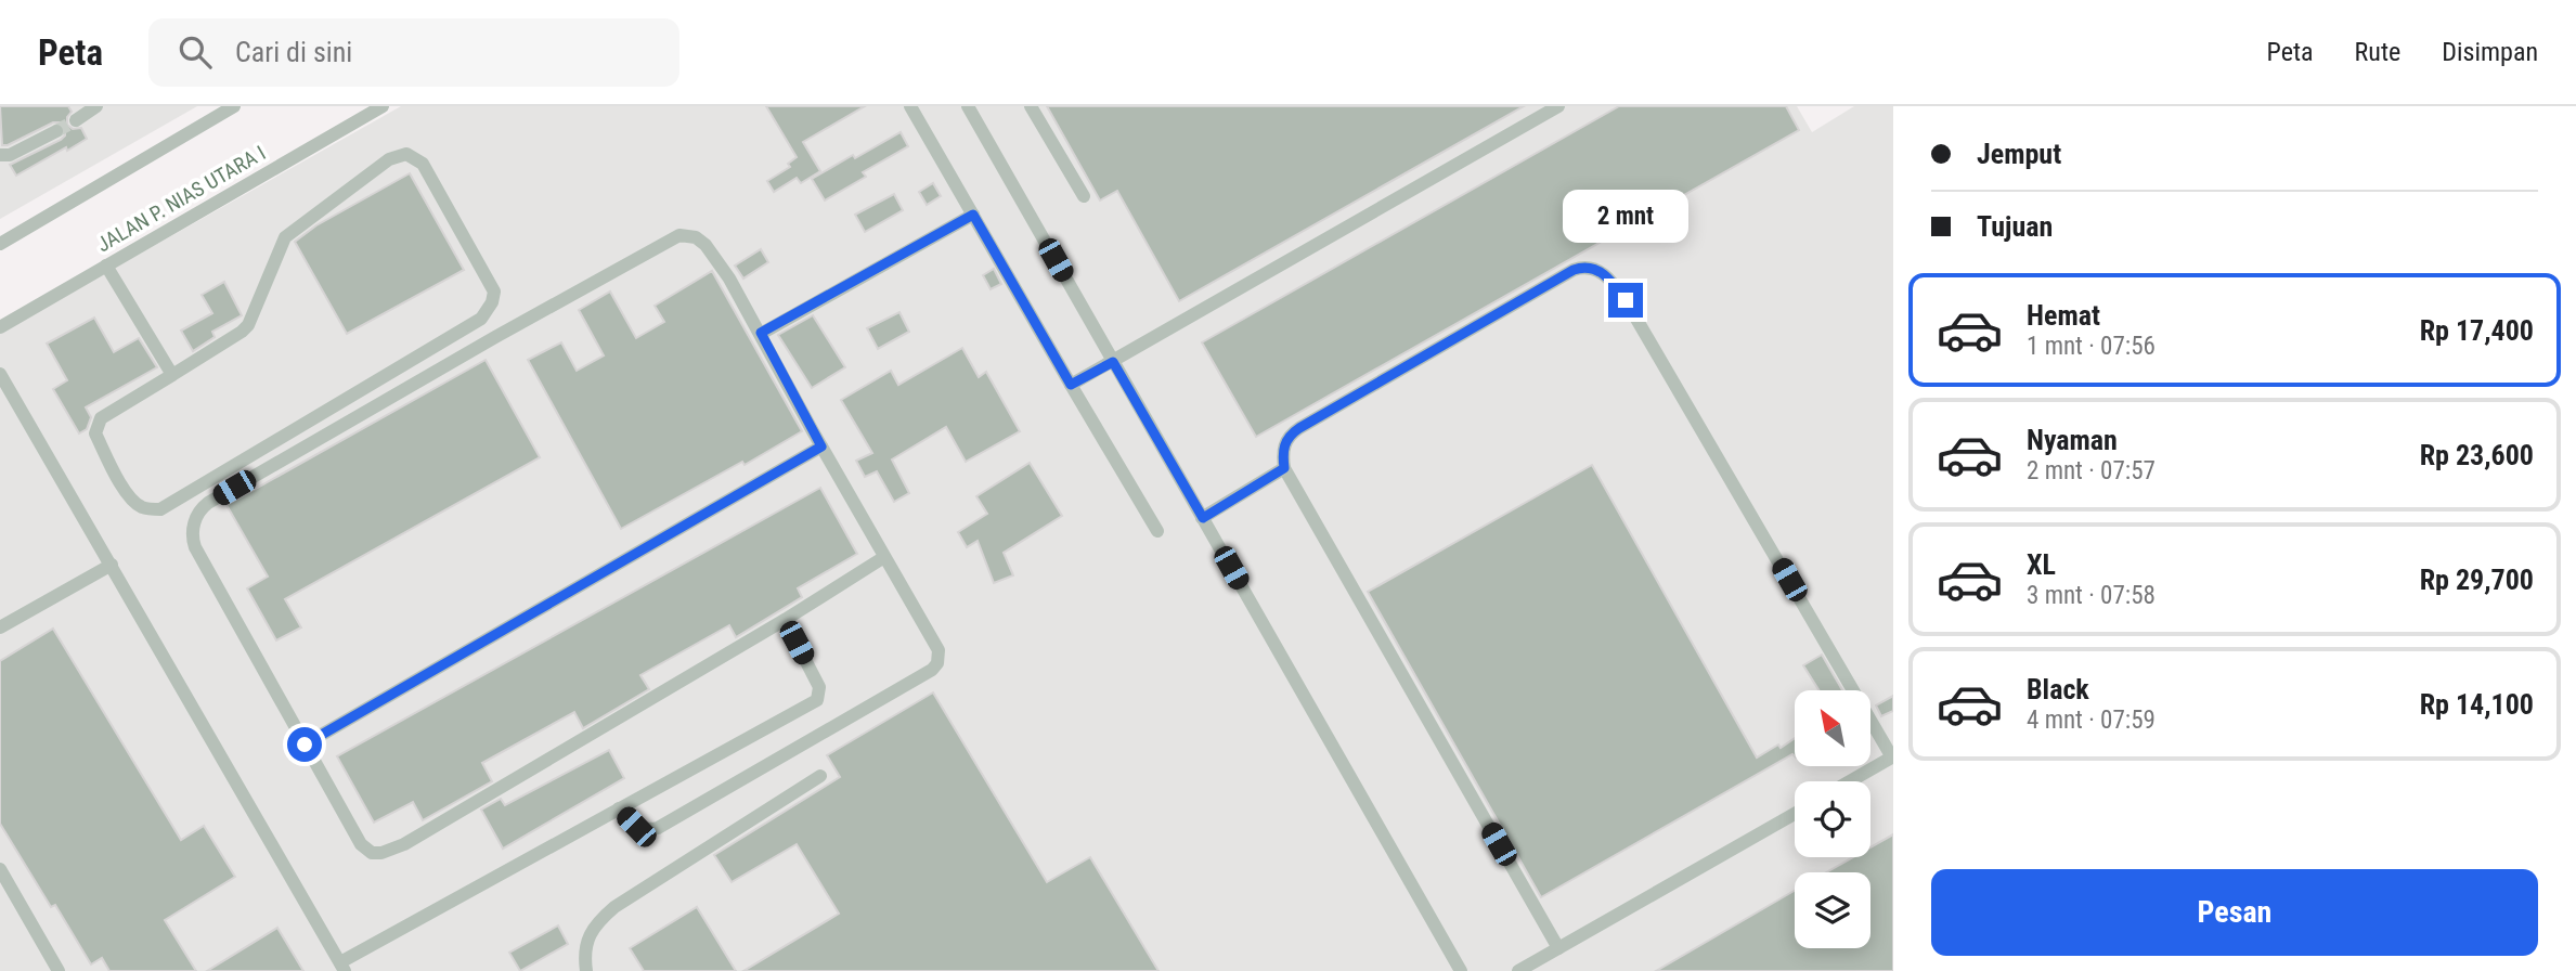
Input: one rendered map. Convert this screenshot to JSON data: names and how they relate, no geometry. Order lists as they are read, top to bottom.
{
  "streets": {
    "street": ["JALAN P. NIAS UTARA I"]
  },
  "north": "top left",
  "page": {
    "header": "Peta",
    "search": "Cari di sini",
    "nav": ["Peta", "Rute", "Disimpan"],
    "banner": ["Jemput", "Tujuan"],
    "bubble": "2 mnt",
    "list": [
      {
        "name": "Hemat",
        "note": "1 mnt · 07:56",
        "value": "Rp 17,400"
      },
      {
        "name": "Nyaman",
        "note": "2 mnt · 07:57",
        "value": "Rp 23,600"
      },
      {
        "name": "XL",
        "note": "3 mnt · 07:58",
        "value": "Rp 29,700"
      },
      {
        "name": "Black",
        "note": "4 mnt · 07:59",
        "value": "Rp 14,100"
      }
    ],
    "buttons": "Pesan"
  }
}
